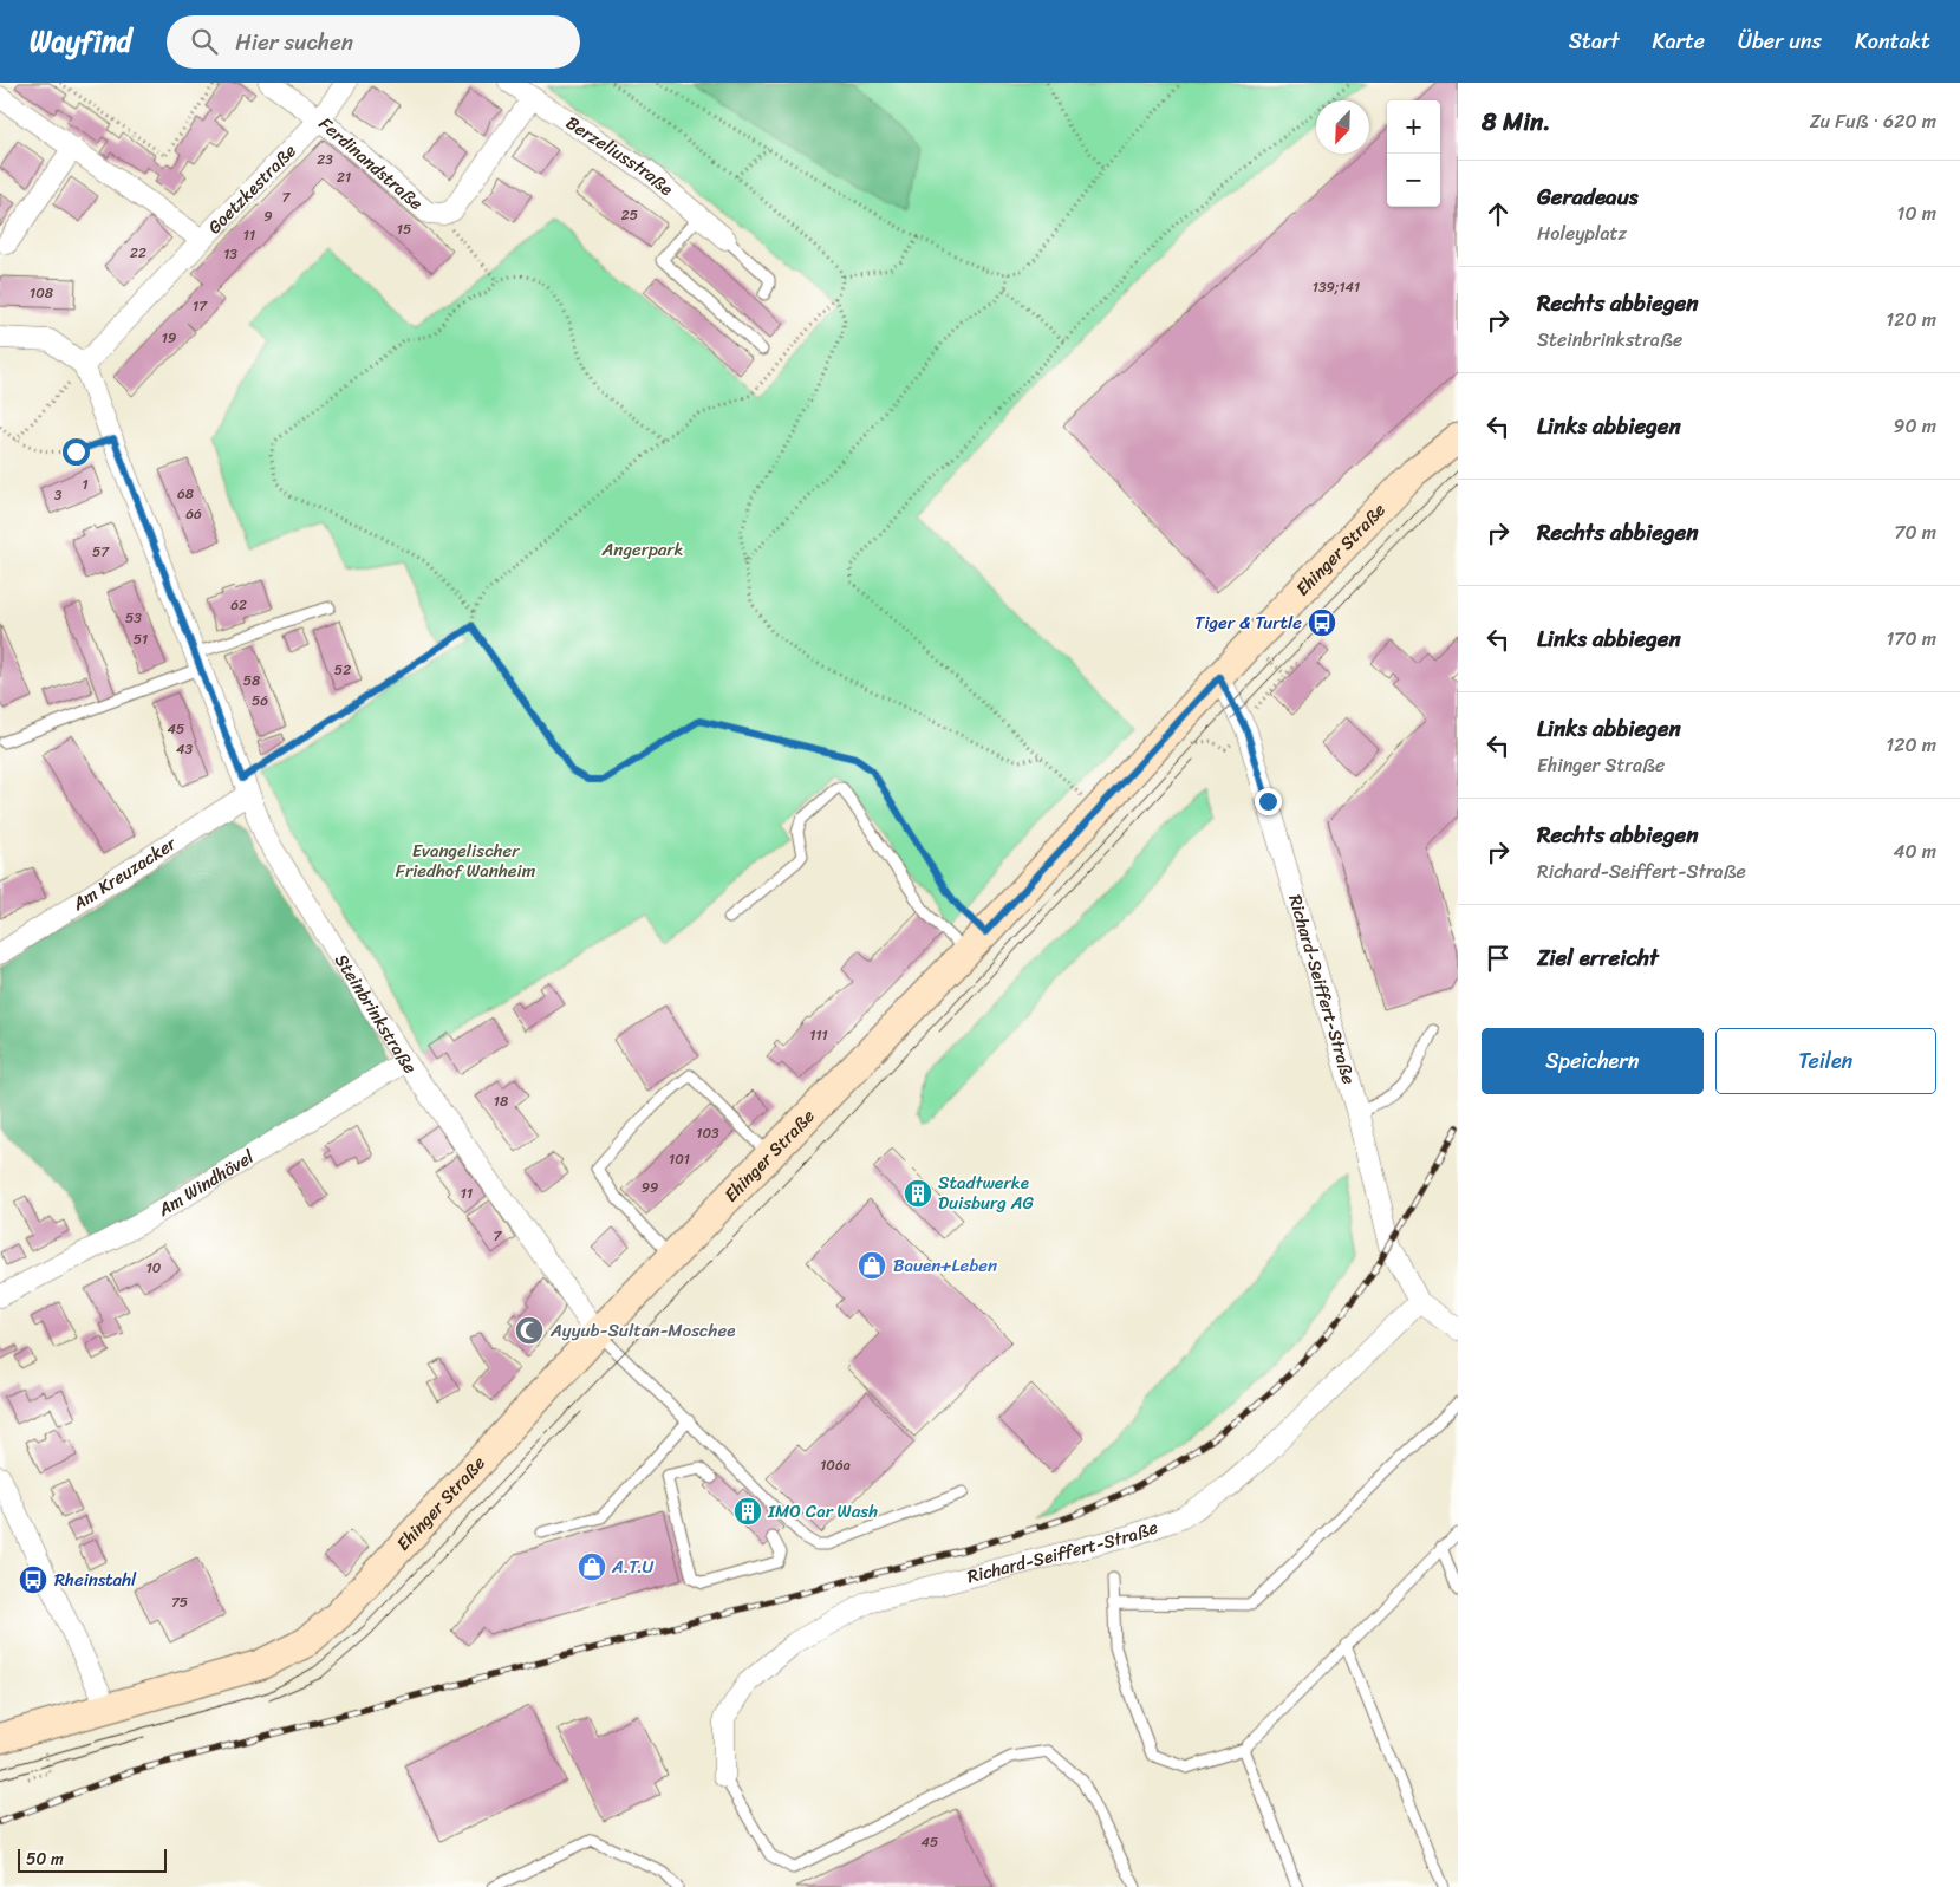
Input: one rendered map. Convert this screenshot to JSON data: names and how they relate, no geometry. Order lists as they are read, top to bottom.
{
  "streets": {
    "street": [
      "Berzeliusstraße",
      "Ferdinandstraße",
      "Goetzkestraße",
      "Ehinger Straße",
      "Am Kreuzacker",
      "Richard-Seiffert-Straße",
      "Steinbrinkstraße",
      "Am Windhövel"
    ]
  },
  "crossings": [
    ["Berzeliusstraße", "Ferdinandstraße"],
    ["Ferdinandstraße", "Goetzkestraße"],
    ["Goetzkestraße", "Steinbrinkstraße"],
    ["Ehinger Straße", "Richard-Seiffert-Straße"],
    ["Ehinger Straße", "Steinbrinkstraße"],
    ["Am Kreuzacker", "Steinbrinkstraße"],
    ["Steinbrinkstraße", "Am Windhövel"]
  ],
  "parks": ["Angerpark", "Evangelischer Friedhof Wanheim"],
  "places": {
    "bus stop": ["Tiger & Turtle", "Rheinstahl"],
    "building": ["Stadtwerke Duisburg AG", "IMO Car Wash"],
    "shop": ["Bauen+Leben", "A.T.U"],
    "mosque": ["Ayyub-Sultan-Moschee"]
  },
  "house_numbers": [
    "23",
    "21",
    "7",
    "25",
    "9",
    "15",
    "11",
    "22",
    "13",
    "139;141",
    "108",
    "17",
    "19",
    "1",
    "68",
    "3",
    "66",
    "57",
    "62",
    "53",
    "51",
    "52",
    "58",
    "56",
    "45",
    "43",
    "111",
    "18",
    "103",
    "101",
    "99",
    "11",
    "7",
    "10",
    "106a",
    "75",
    "45"
  ],
  "scale_bar": "50 m",
  "north": "bottom left",
  "page": {
    "header": "Wayfind",
    "search": "Hier suchen",
    "nav": [
      "Start",
      "Karte",
      "Über uns",
      "Kontakt"
    ],
    "heading": ["8 Min.", "Zu Fuß · 620 m"],
    "map_buttons": ["+", "−"],
    "list": [
      ["Geradeaus", "Holeyplatz", "10 m"],
      ["Rechts abbiegen", "Steinbrinkstraße", "120 m"],
      ["Links abbiegen", "90 m"],
      ["Rechts abbiegen", "70 m"],
      ["Links abbiegen", "170 m"],
      ["Links abbiegen", "Ehinger Straße", "120 m"],
      ["Rechts abbiegen", "Richard-Seiffert-Straße", "40 m"],
      "Ziel erreicht"
    ],
    "buttons": ["Speichern", "Teilen"],
    "scale": "50 m"
  }
}
